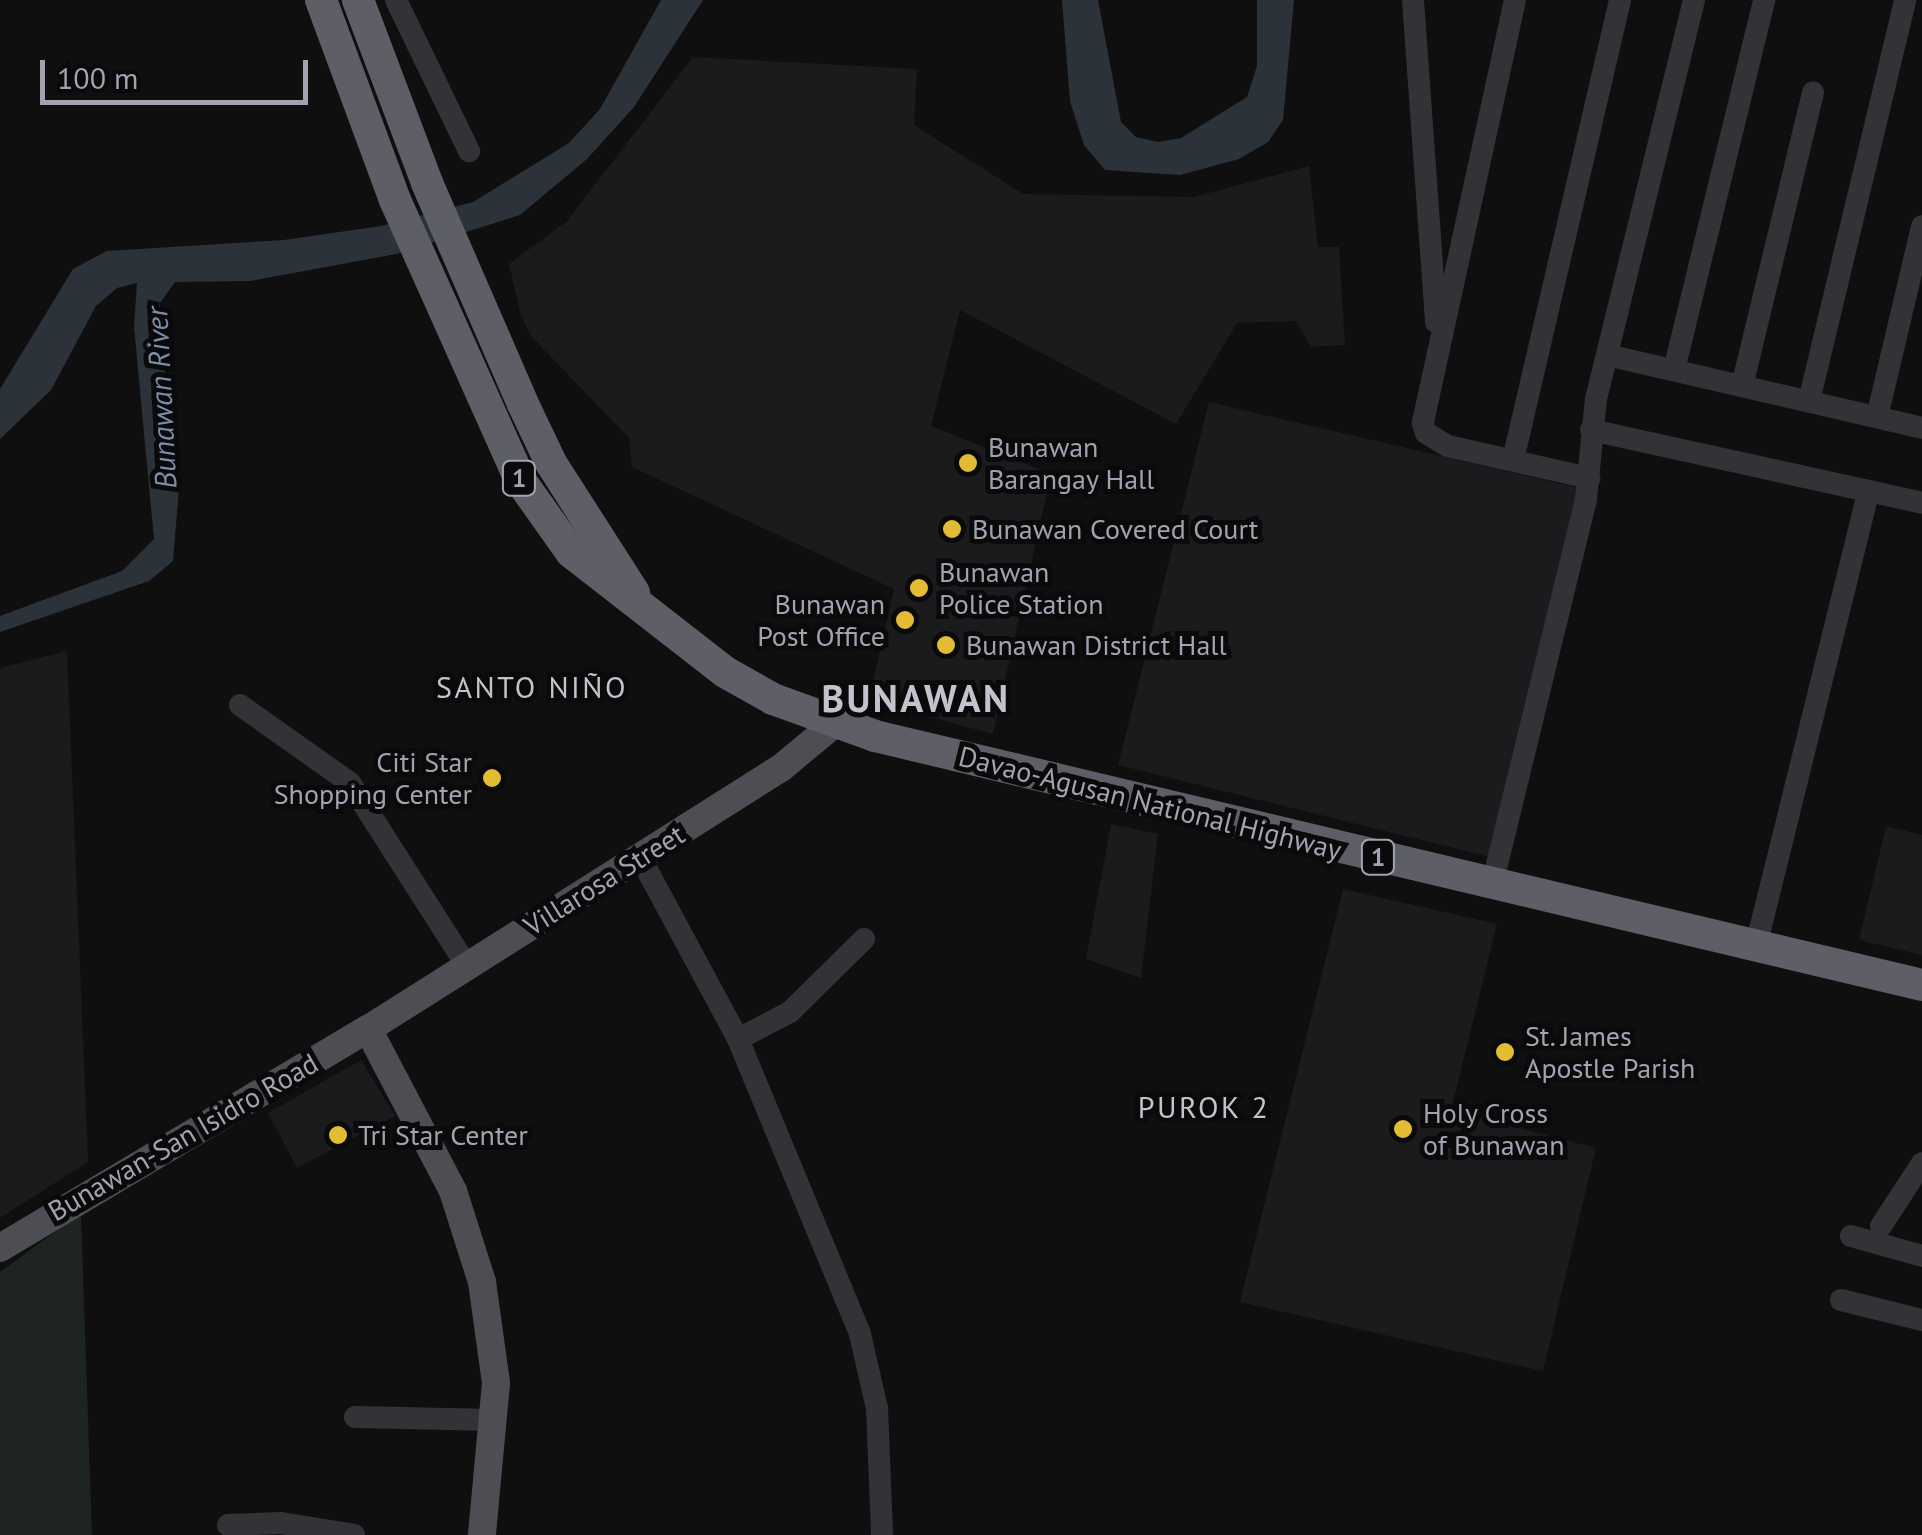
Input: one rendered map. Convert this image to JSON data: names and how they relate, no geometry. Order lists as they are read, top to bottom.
{
  "streets": {
    "highway": ["1", "Davao-Agusan National Highway"],
    "main road": ["Villarosa Street", "Bunawan-San Isidro Road"]
  },
  "crossings": [
    ["Davao-Agusan National Highway", "Villarosa Street"],
    ["Villarosa Street", "Bunawan-San Isidro Road"]
  ],
  "districts": ["SANTO NIÑO", "BUNAWAN", "PUROK 2"],
  "water": ["Bunawan River"],
  "places": [
    "Bunawan Barangay Hall",
    "Bunawan Covered Court",
    "Bunawan Police Station",
    "Bunawan Post Office",
    "Bunawan District Hall",
    "Citi Star Shopping Center",
    "St. James Apostle Parish",
    "Holy Cross of Bunawan",
    "Tri Star Center"
  ],
  "scale_bar": "100 m"
}
